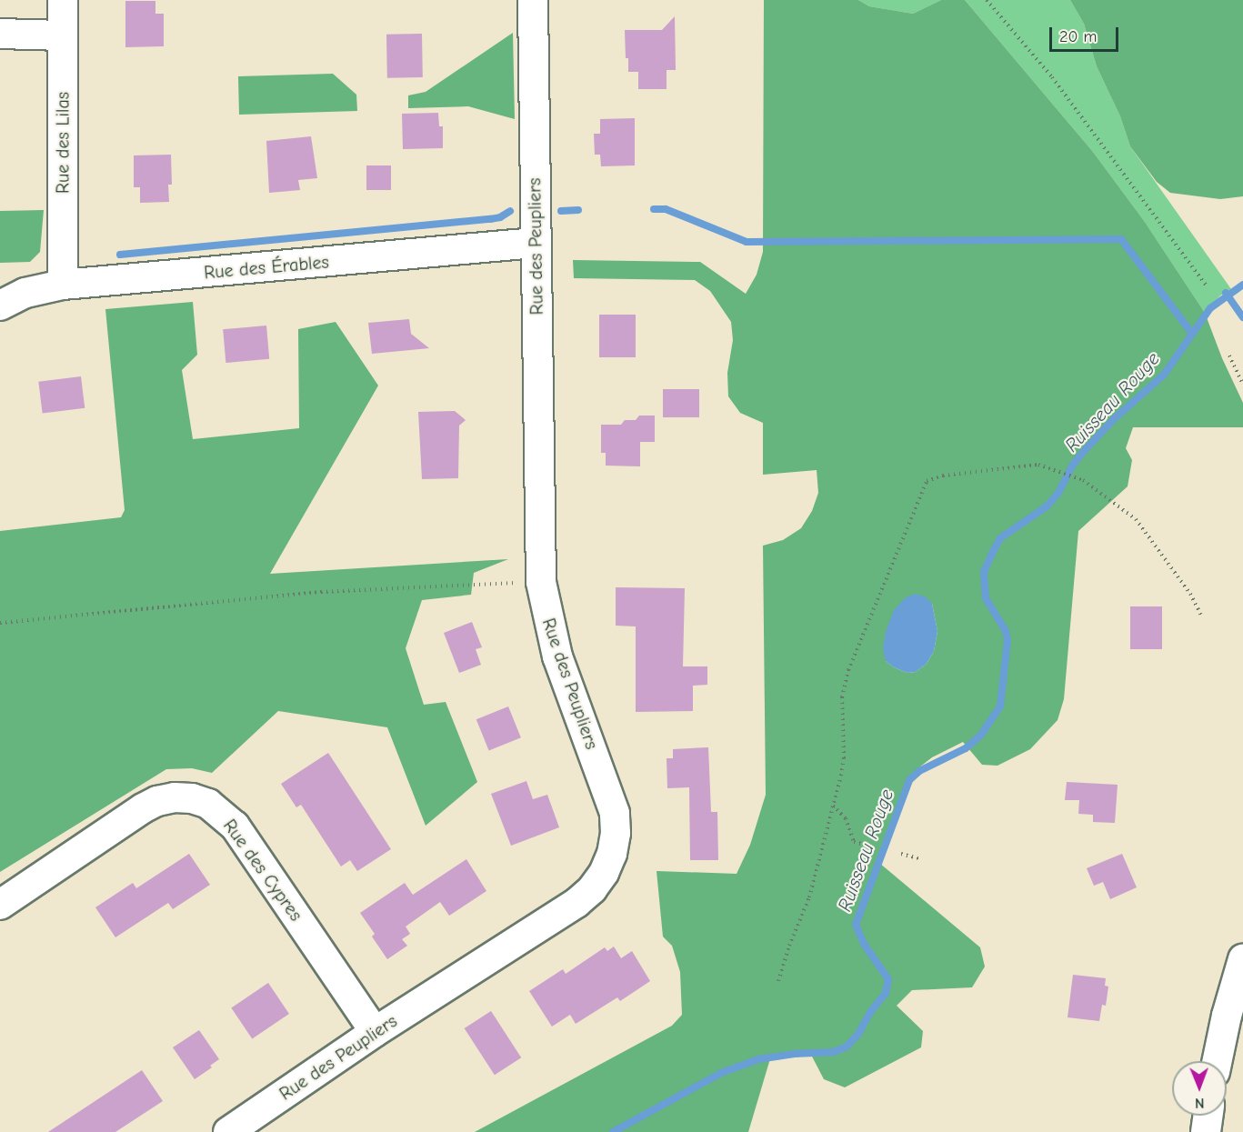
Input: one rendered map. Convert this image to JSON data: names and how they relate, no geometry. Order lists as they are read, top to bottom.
{
  "streets": {
    "street": [
      "Rue des Lilas",
      "Rue des Peupliers",
      "Rue des Érables",
      "Rue des Cypres"
    ]
  },
  "crossings": [
    ["Rue des Lilas", "Rue des Érables"],
    ["Rue des Peupliers", "Rue des Érables"],
    ["Rue des Peupliers", "Rue des Cypres"]
  ],
  "water": ["Ruisseau Rouge"],
  "scale_bar": "20 m",
  "north": "bottom"
}
